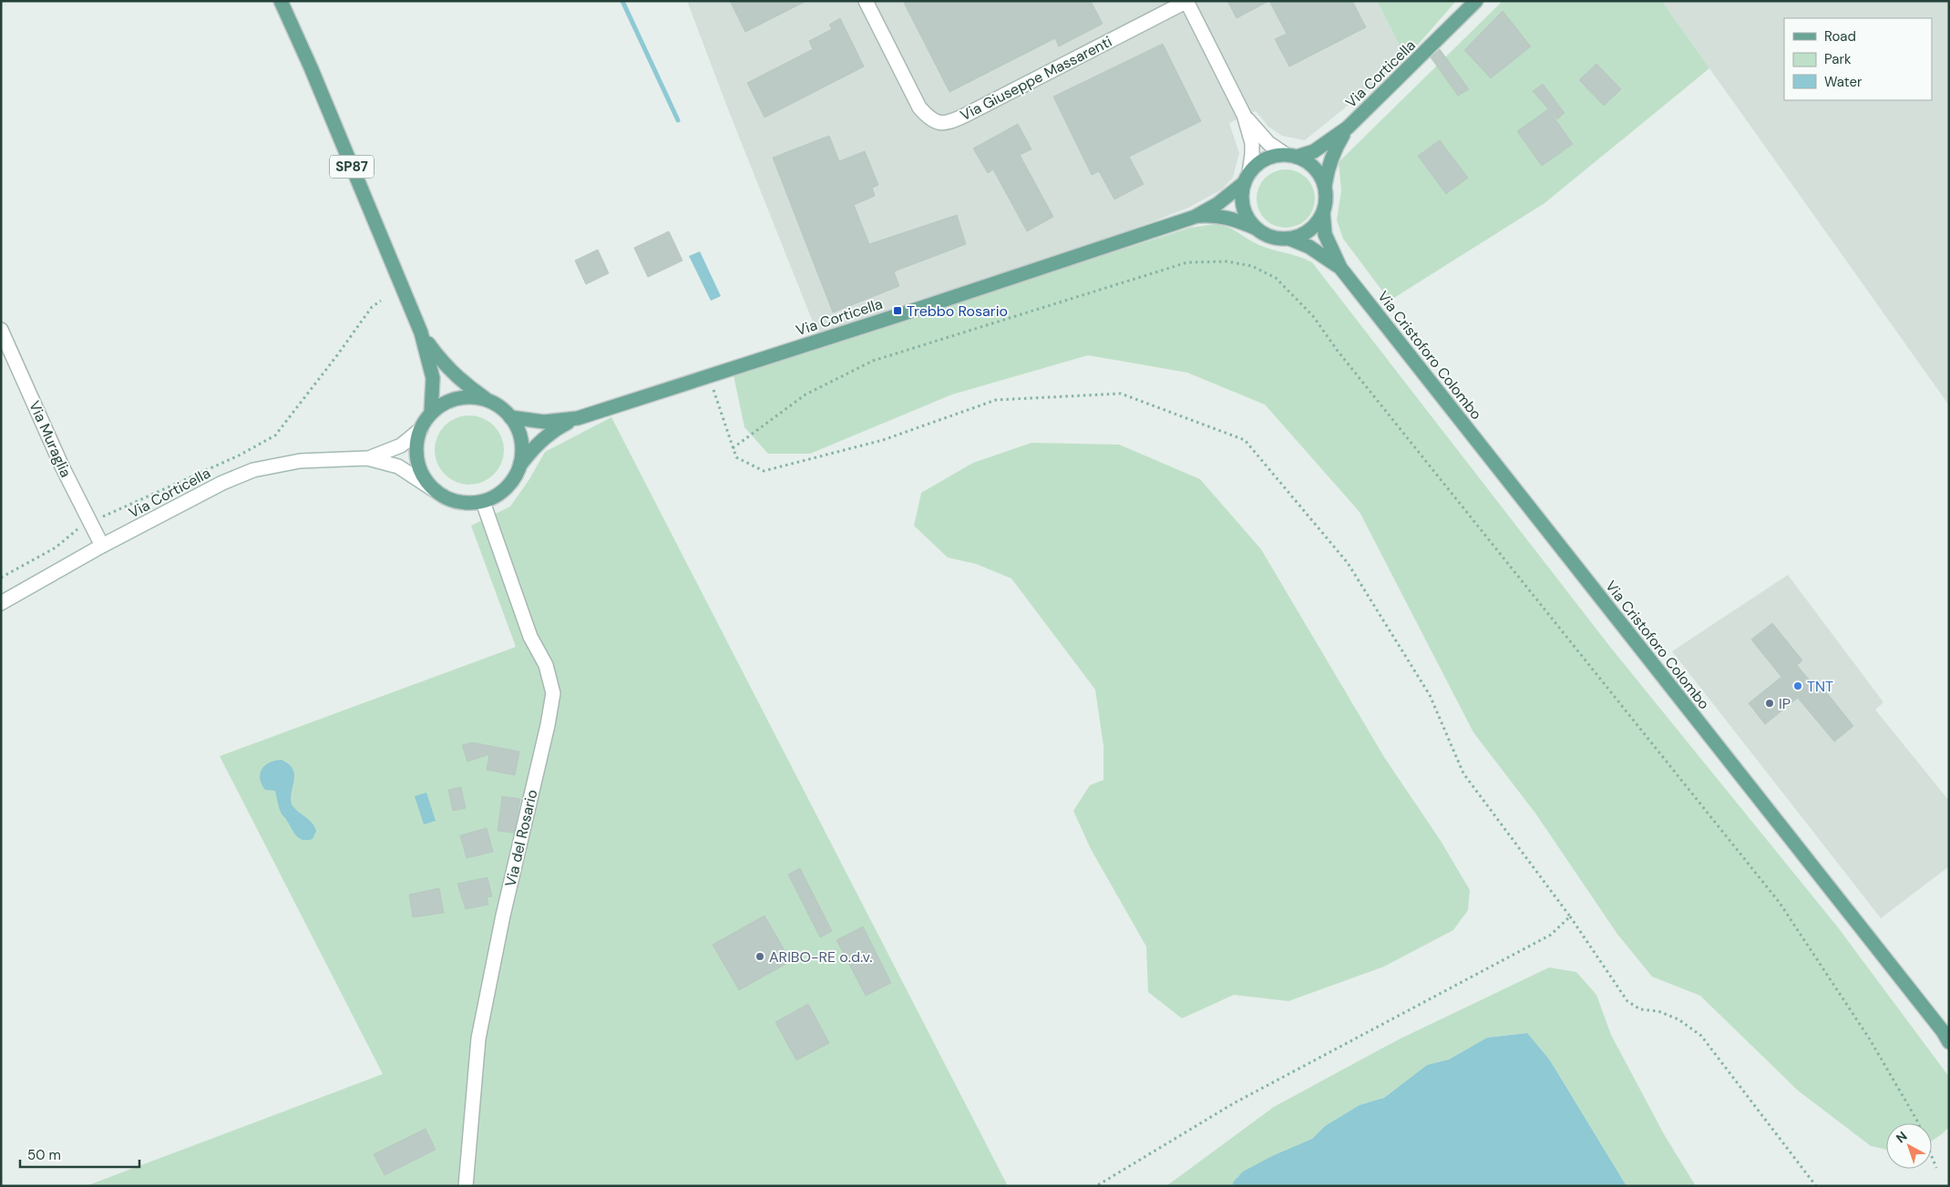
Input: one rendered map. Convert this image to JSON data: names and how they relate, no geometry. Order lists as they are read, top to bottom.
{
  "streets": {
    "main road": ["Via Corticella", "SP87", "Via Cristoforo Colombo"],
    "street": ["Via Giuseppe Massarenti", "Via Muraglia", "Via del Rosario"]
  },
  "crossings": [
    ["Via Corticella", "SP87"],
    ["Via Corticella", "Via Cristoforo Colombo"],
    ["Via Corticella", "Via Muraglia"],
    ["Via Corticella", "Via del Rosario"],
    ["SP87", "Via del Rosario"]
  ],
  "places": {
    "transit": ["Trebbo Rosario"],
    "other": ["TNT", "IP", "ARIBO-RE o.d.v."]
  },
  "legend": ["Road", "Park", "Water"],
  "scale_bar": "50 m",
  "north": "top left"
}
